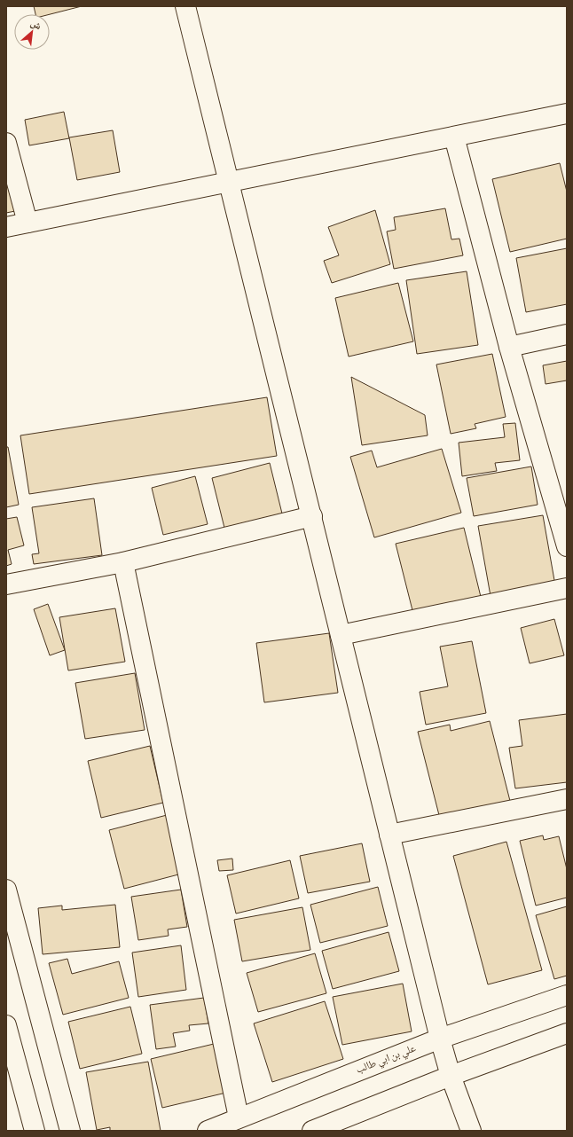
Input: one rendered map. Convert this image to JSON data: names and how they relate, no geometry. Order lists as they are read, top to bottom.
{
  "streets": {
    "street": ["علي بن ابي طالب"]
  },
  "north": "top right"
}
